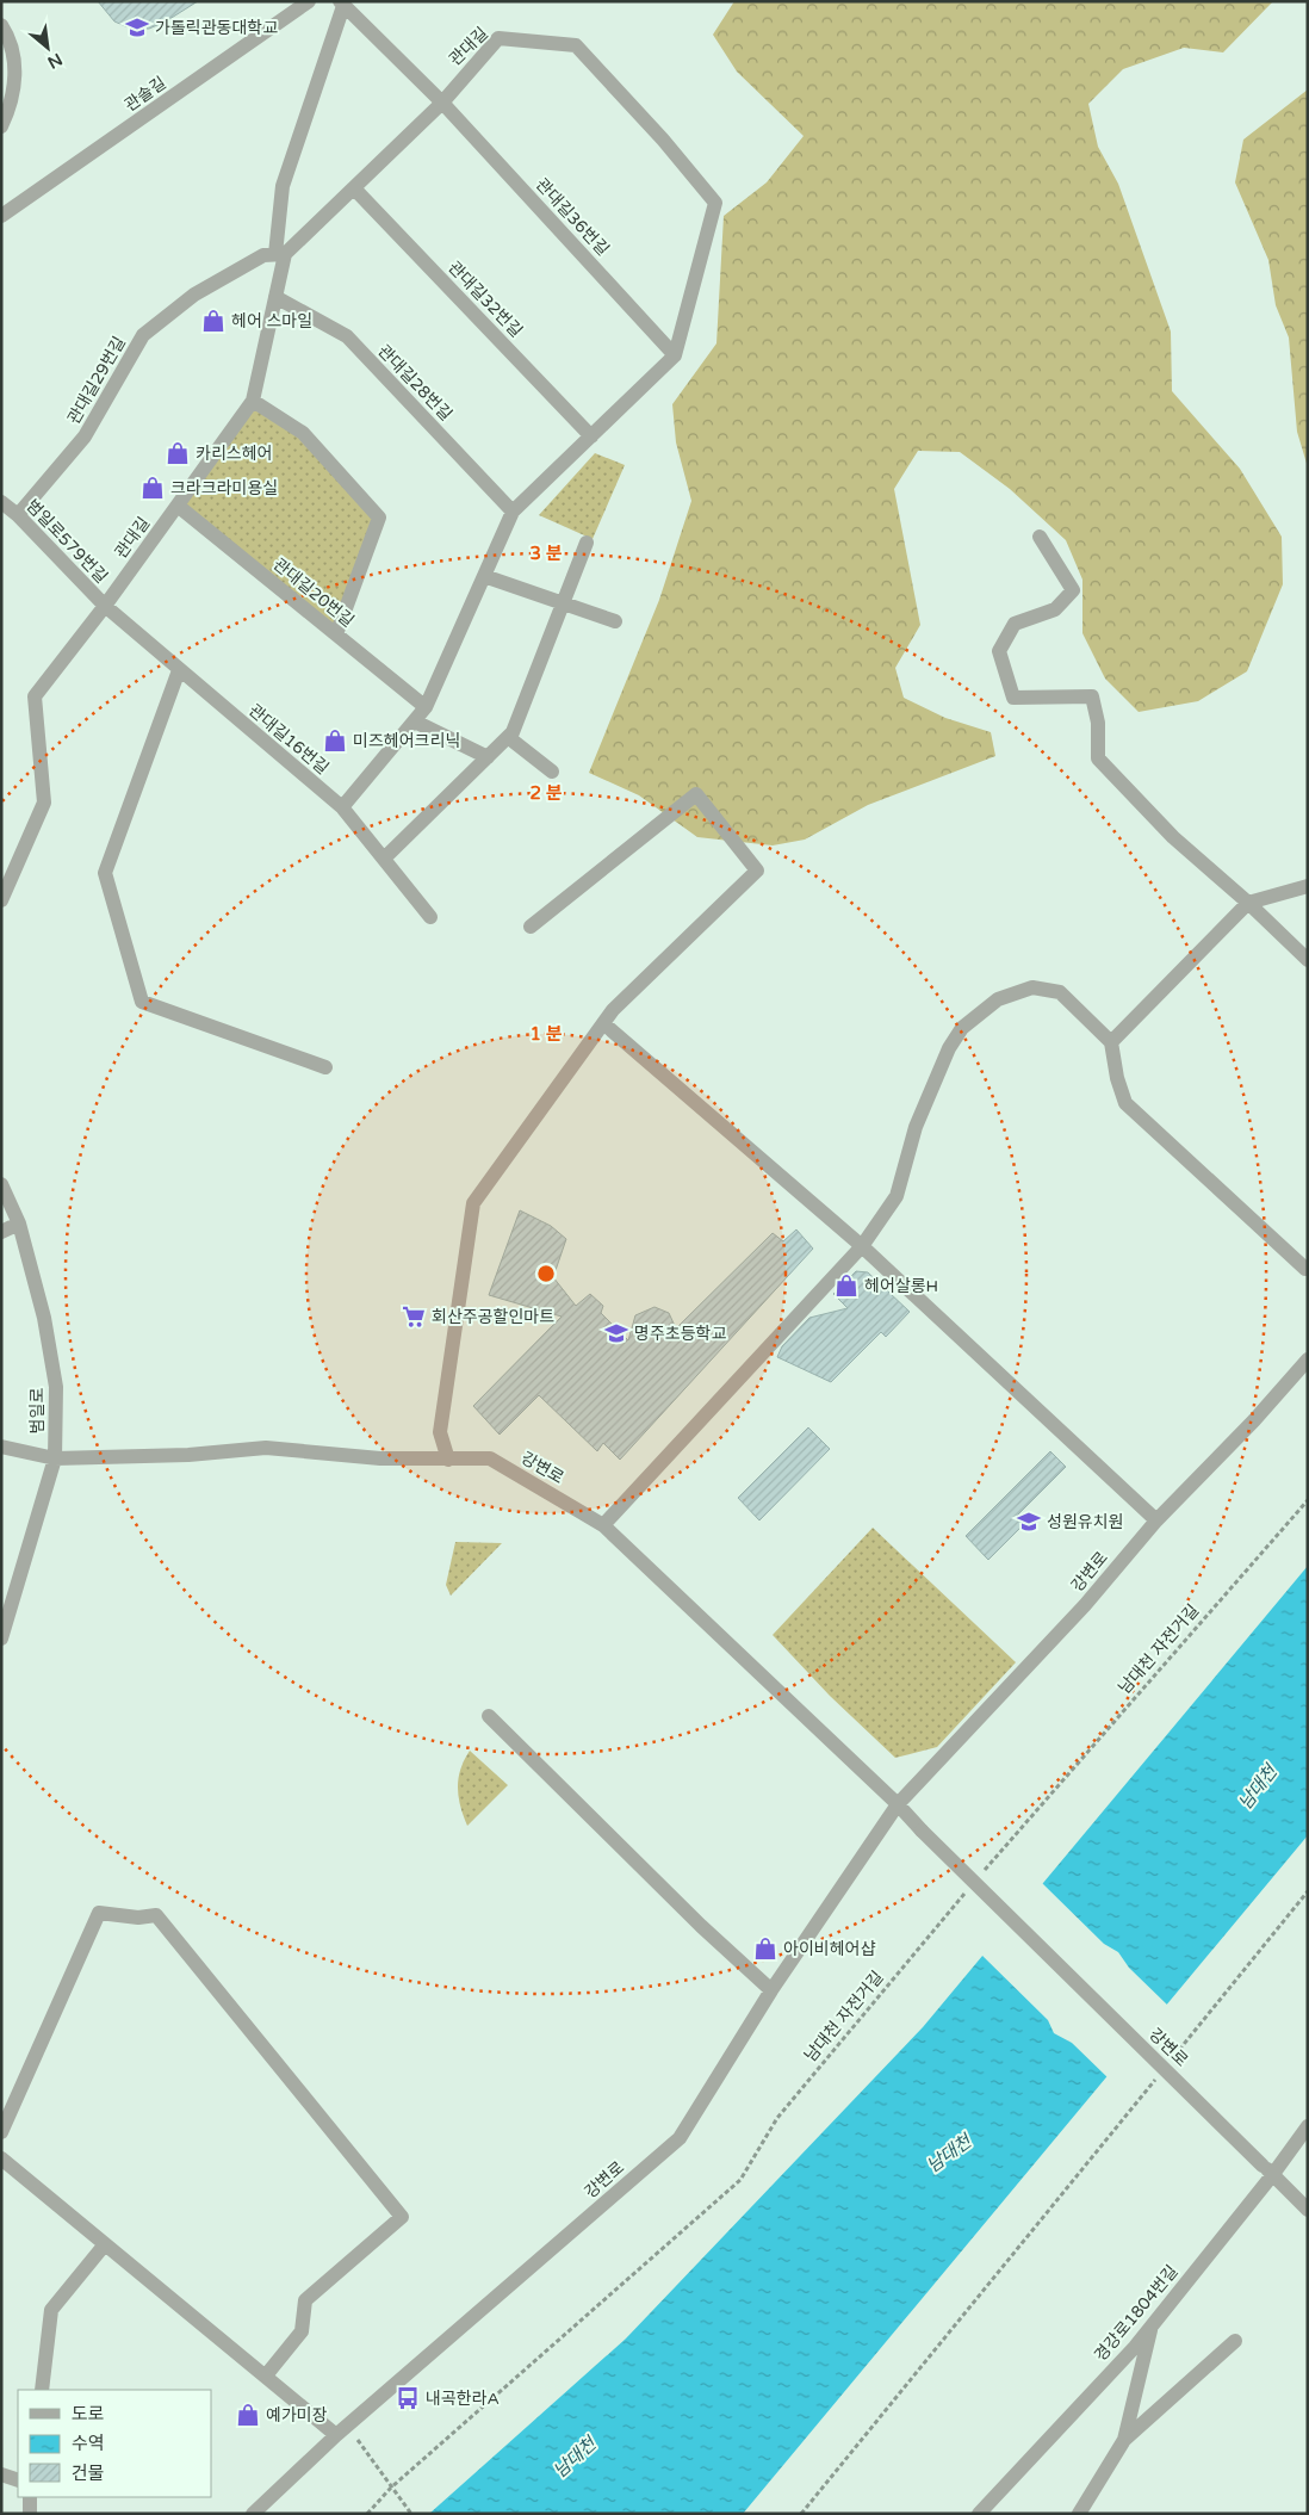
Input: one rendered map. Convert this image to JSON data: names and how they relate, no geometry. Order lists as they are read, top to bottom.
{
  "streets": {
    "street": [
      "관대길",
      "관솔길",
      "관대길36번길",
      "관대길32번길",
      "관대길29번길",
      "관대길28번길",
      "범일로579번길",
      "관대길20번길",
      "관대길16번길",
      "범일로",
      "강변로",
      "경강로1804번길"
    ],
    "path": ["남대천 자전거길"]
  },
  "crossings": [
    ["관대길", "관대길36번길"],
    ["관대길", "관대길32번길"],
    ["관대길", "관대길29번길"],
    ["관대길", "관대길28번길"],
    ["관대길", "범일로579번길"],
    ["관대길", "관대길20번길"],
    ["관대길", "관대길16번길"],
    ["관대길29번길", "범일로579번길"],
    ["범일로579번길", "관대길16번길"],
    ["범일로", "강변로"],
    ["강변로", "경강로1804번길"]
  ],
  "water": ["남대천"],
  "places": {
    "school or university": ["가톨릭관동대학교", "명주초등학교", "성원유치원"],
    "shop": [
      "헤어 스마일",
      "카리스헤어",
      "크라크라미용실",
      "미즈헤어크리닉",
      "헤어살롱H",
      "아이비헤어샵",
      "예가미장"
    ],
    "supermarket": ["회산주공할인마트"],
    "bus stop": ["내곡한라A"]
  },
  "legend": ["도로", "수역", "건물"],
  "north": "bottom right",
  "rings": ["3 분", "2 분", "1 분"]
}
